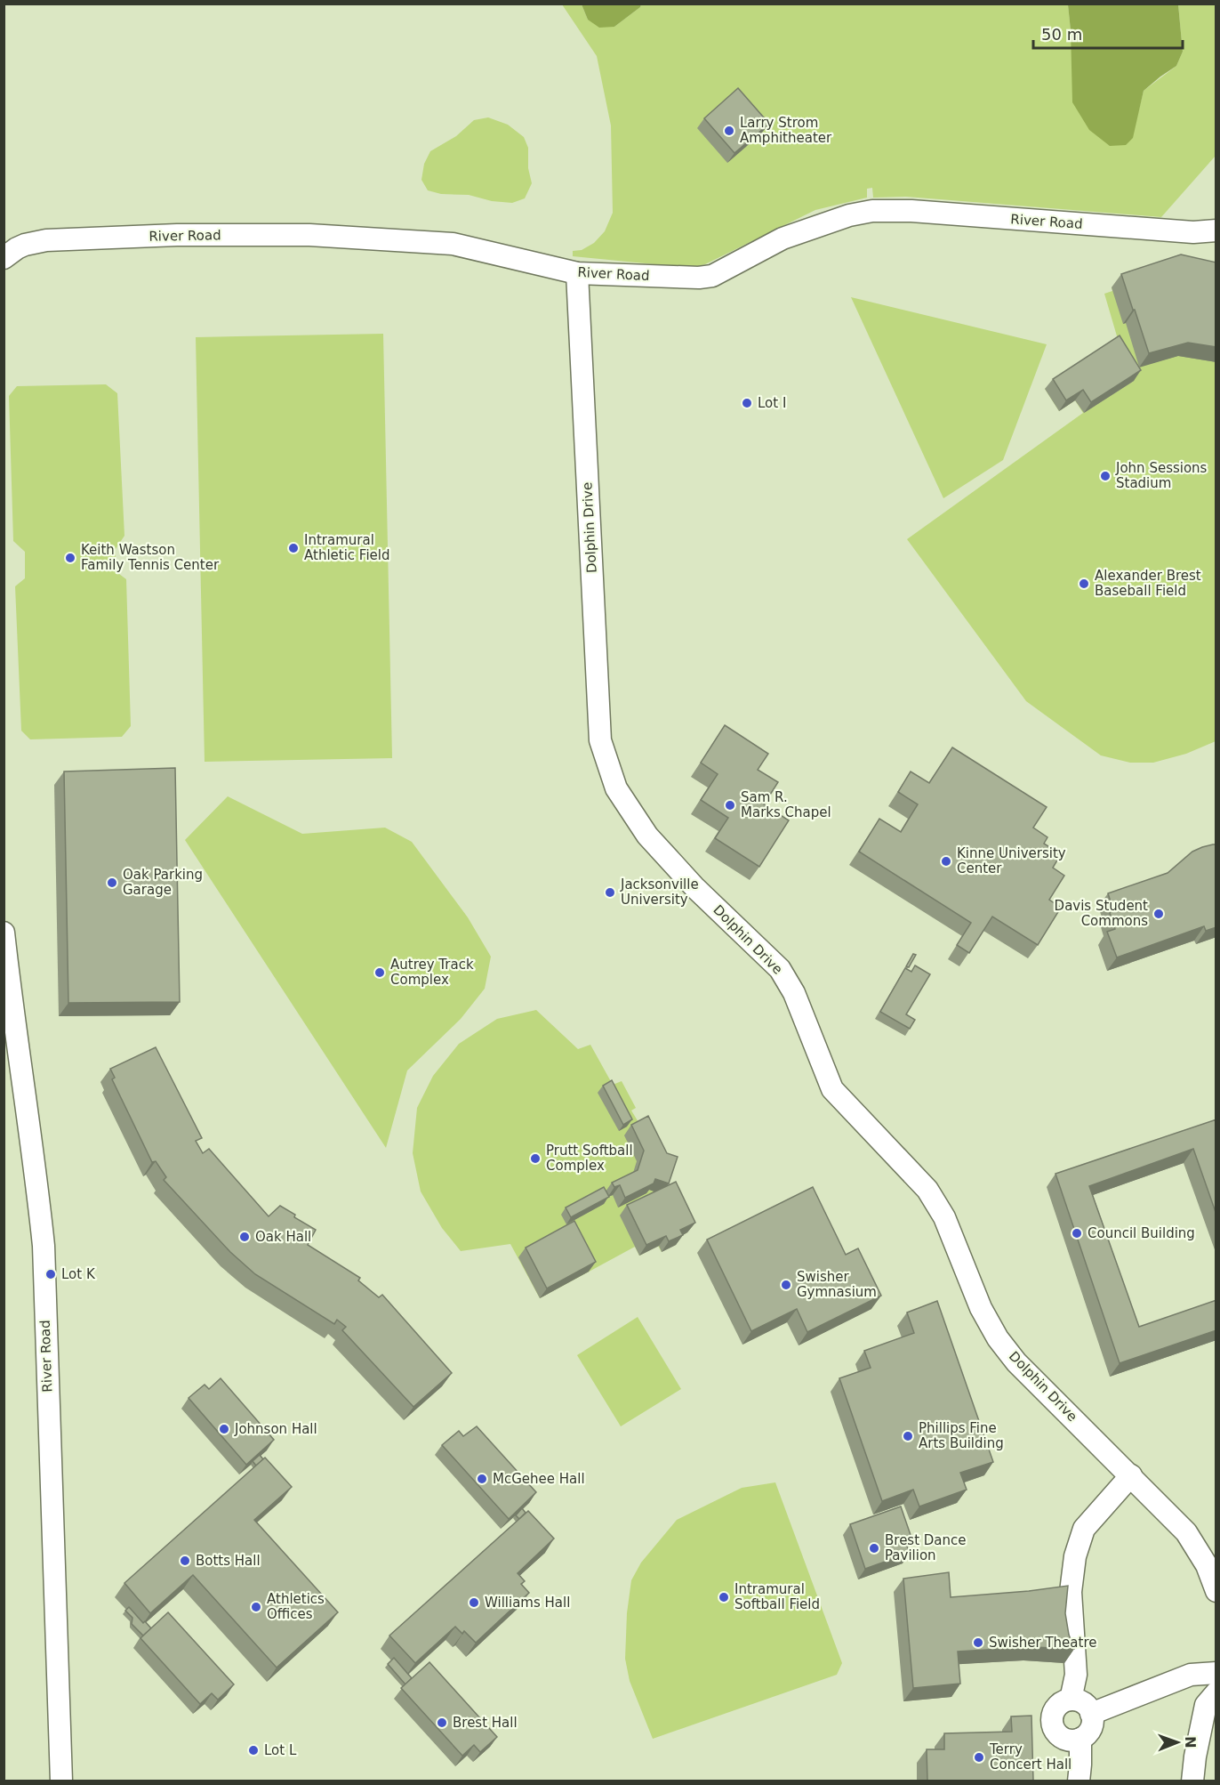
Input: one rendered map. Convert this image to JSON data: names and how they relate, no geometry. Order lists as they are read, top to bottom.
{
  "streets": {
    "street": ["River Road", "Dolphin Drive"]
  },
  "crossings": [
    ["River Road", "Dolphin Drive"]
  ],
  "places": [
    "Larry Strom Amphitheater",
    "Lot I",
    "John Sessions Stadium",
    "Intramural Athletic Field",
    "Keith Wastson Family Tennis Center",
    "Alexander Brest Baseball Field",
    "Sam R. Marks Chapel",
    "Kinne University Center",
    "Oak Parking Garage",
    "Jacksonville University",
    "Davis Student Commons",
    "Autrey Track Complex",
    "Prutt Softball Complex",
    "Council Building",
    "Oak Hall",
    "Lot K",
    "Swisher Gymnasium",
    "Johnson Hall",
    "Phillips Fine Arts Building",
    "McGehee Hall",
    "Brest Dance Pavilion",
    "Botts Hall",
    "Intramural Softball Field",
    "Williams Hall",
    "Athletics Offices",
    "Swisher Theatre",
    "Brest Hall",
    "Lot L",
    "Terry Concert Hall"
  ],
  "scale_bar": "50 m",
  "north": "right"
}
